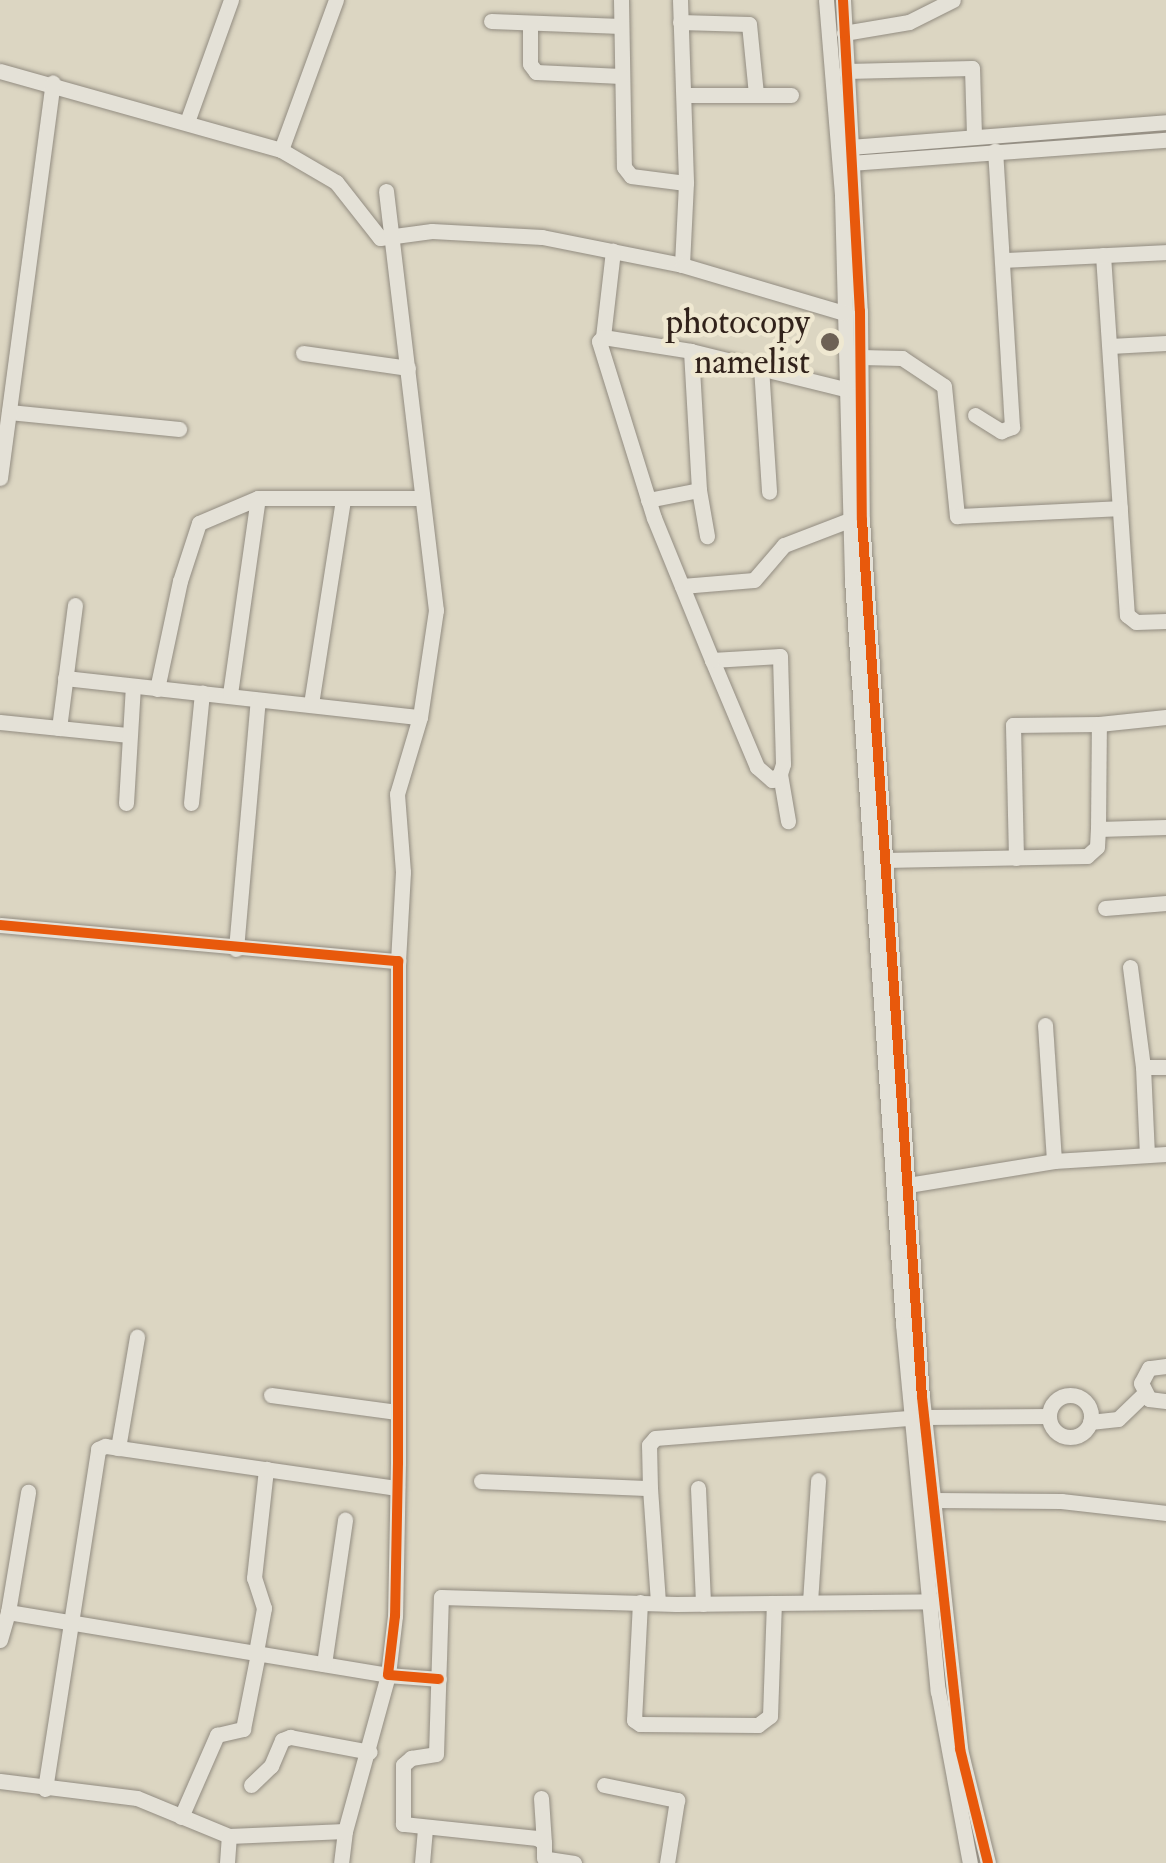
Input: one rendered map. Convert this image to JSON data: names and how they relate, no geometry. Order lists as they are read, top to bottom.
{
  "places": ["photocopy namelist"]
}
